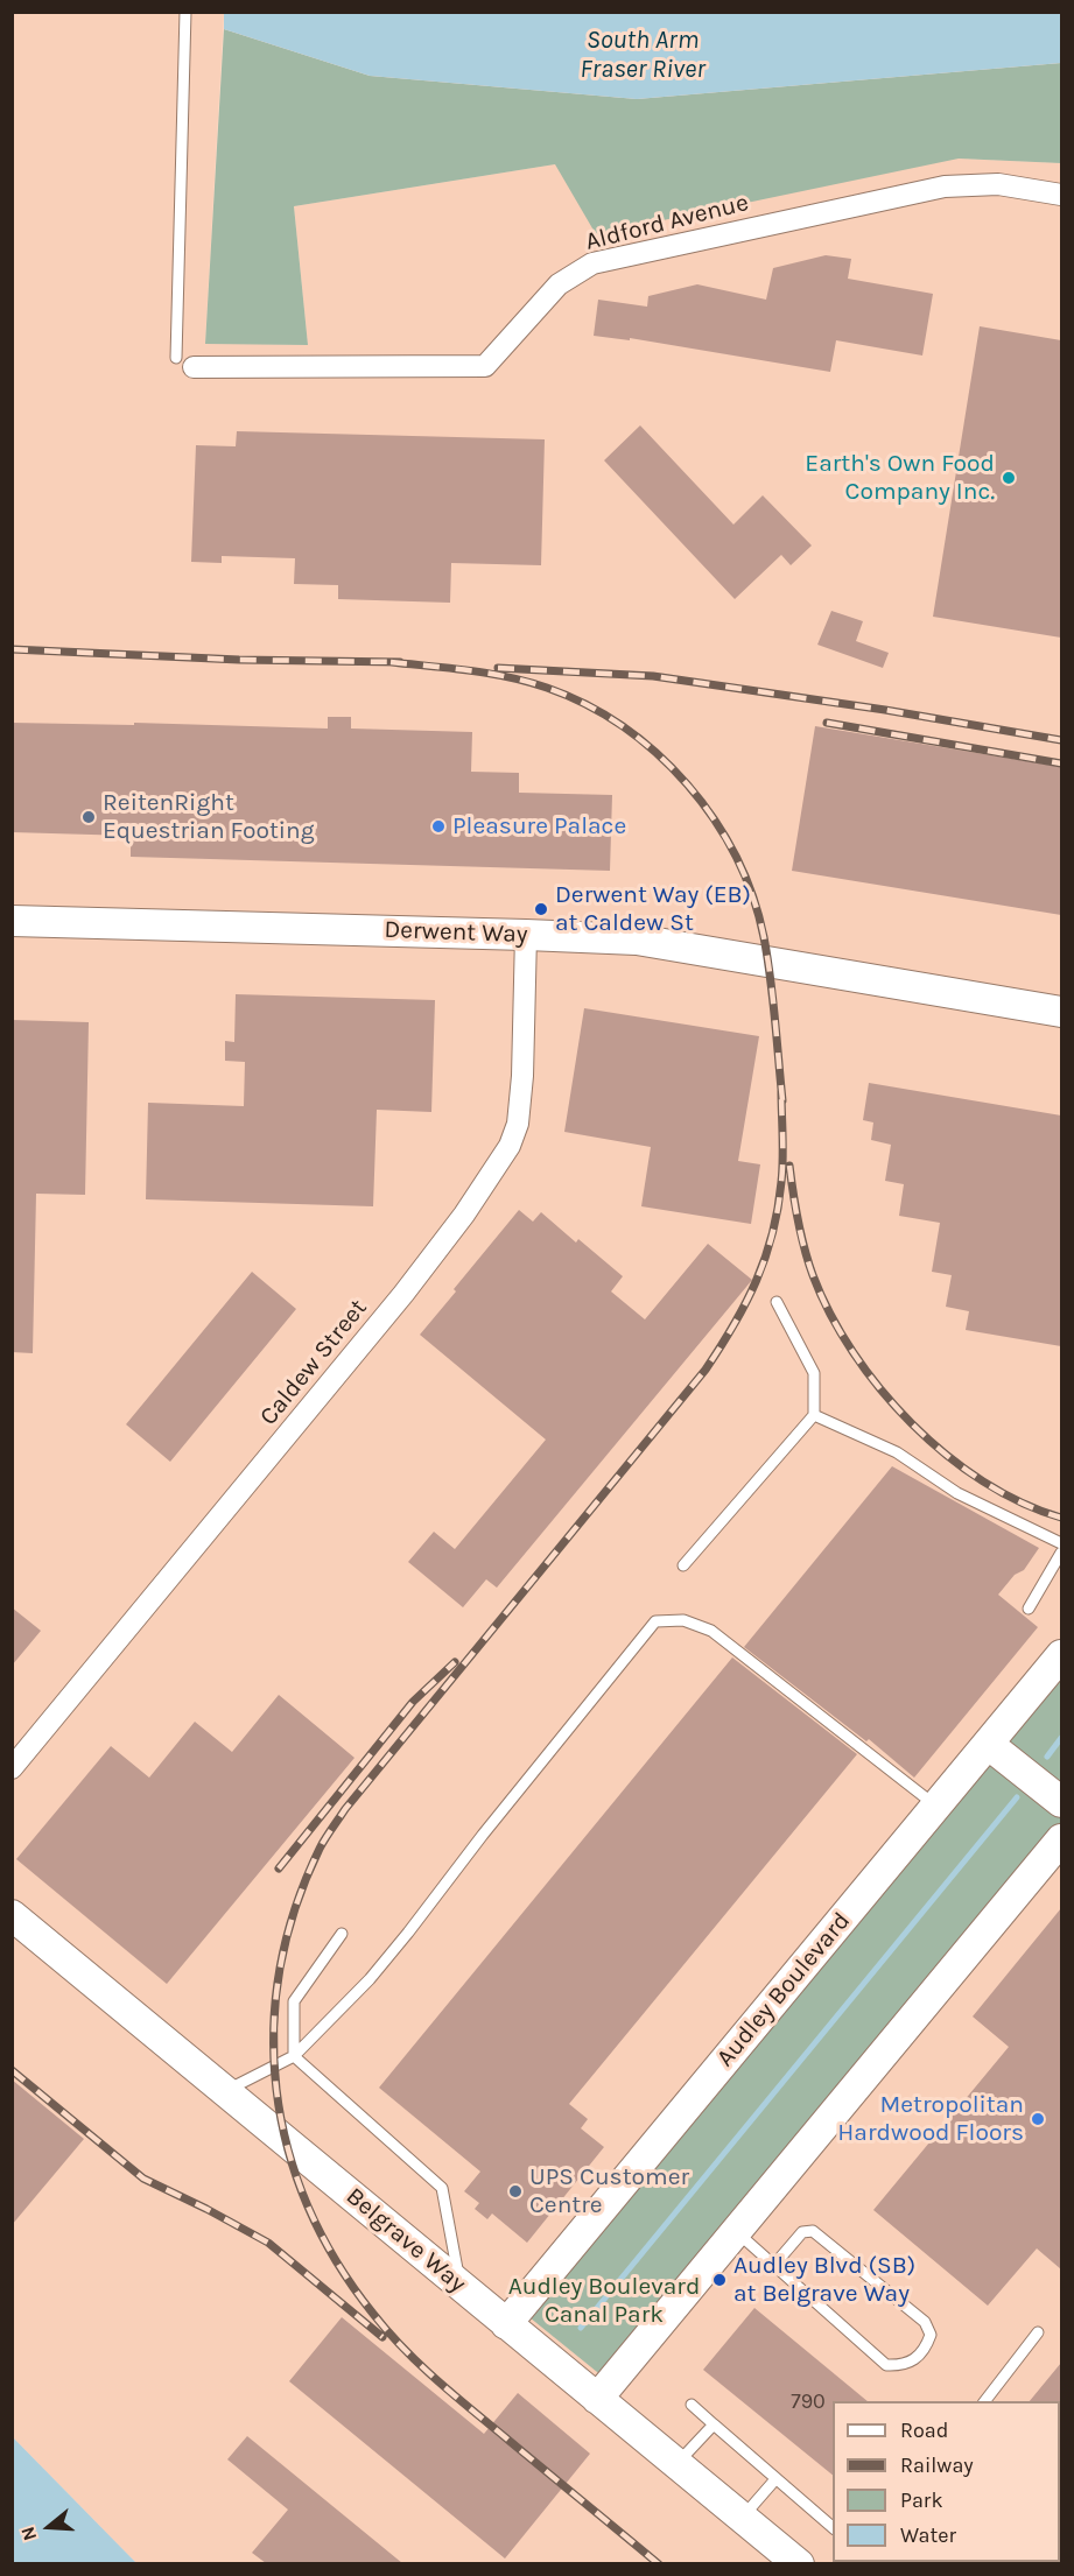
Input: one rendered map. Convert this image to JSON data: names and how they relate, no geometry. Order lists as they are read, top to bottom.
{
  "streets": {
    "street": [
      "Aldford Avenue",
      "Derwent Way",
      "Caldew Street",
      "Audley Boulevard",
      "Belgrave Way"
    ]
  },
  "crossings": [
    ["Derwent Way", "Caldew Street"],
    ["Audley Boulevard", "Belgrave Way"]
  ],
  "water": ["South Arm Fraser River"],
  "parks": ["Audley Boulevard Canal Park"],
  "places": [
    "Earth's Own Food Company Inc.",
    "ReitenRight Equestrian Footing",
    "Pleasure Palace",
    "Derwent Way (EB) at Caldew St",
    "Metropolitan Hardwood Floors",
    "UPS Customer Centre",
    "Audley Blvd (SB) at Belgrave Way"
  ],
  "house_numbers": ["790"],
  "legend": [
    "Road",
    "Railway",
    "Park",
    "Water"
  ],
  "north": "left"
}
